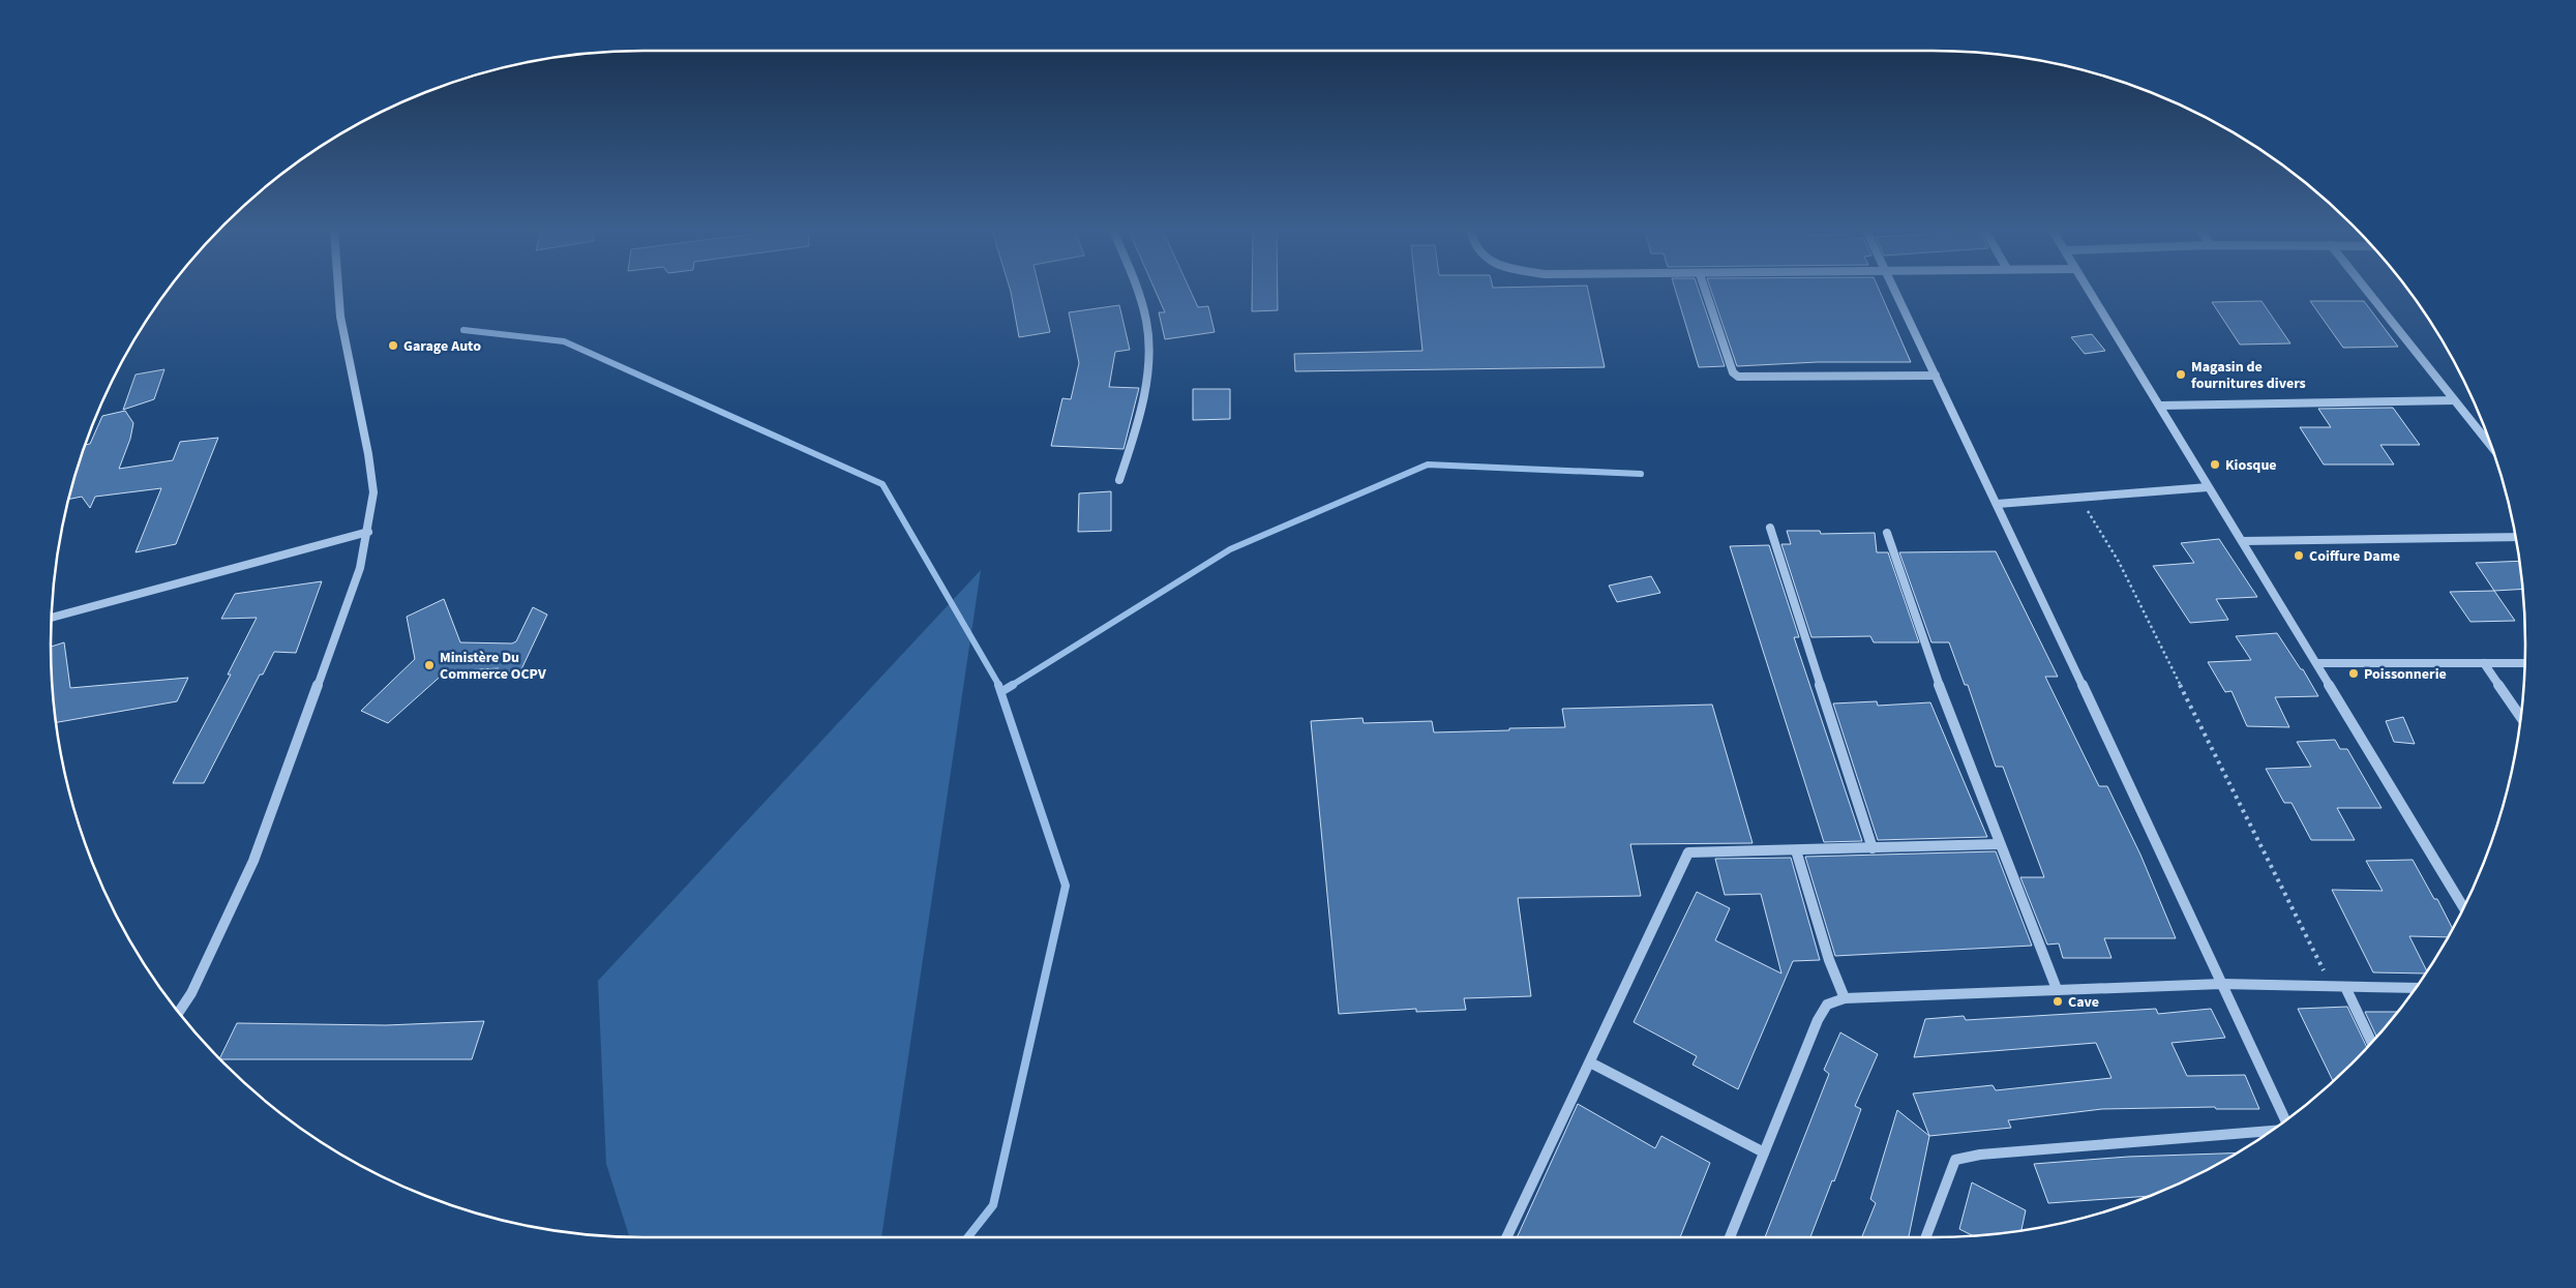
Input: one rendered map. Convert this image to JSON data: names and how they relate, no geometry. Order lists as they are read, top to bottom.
{
  "places": [
    "Garage Auto",
    "Magasin de fournitures divers",
    "Kiosque",
    "Coiffure Dame",
    "Ministère Du Commerce OCPV",
    "Poissonnerie",
    "Cave"
  ]
}
